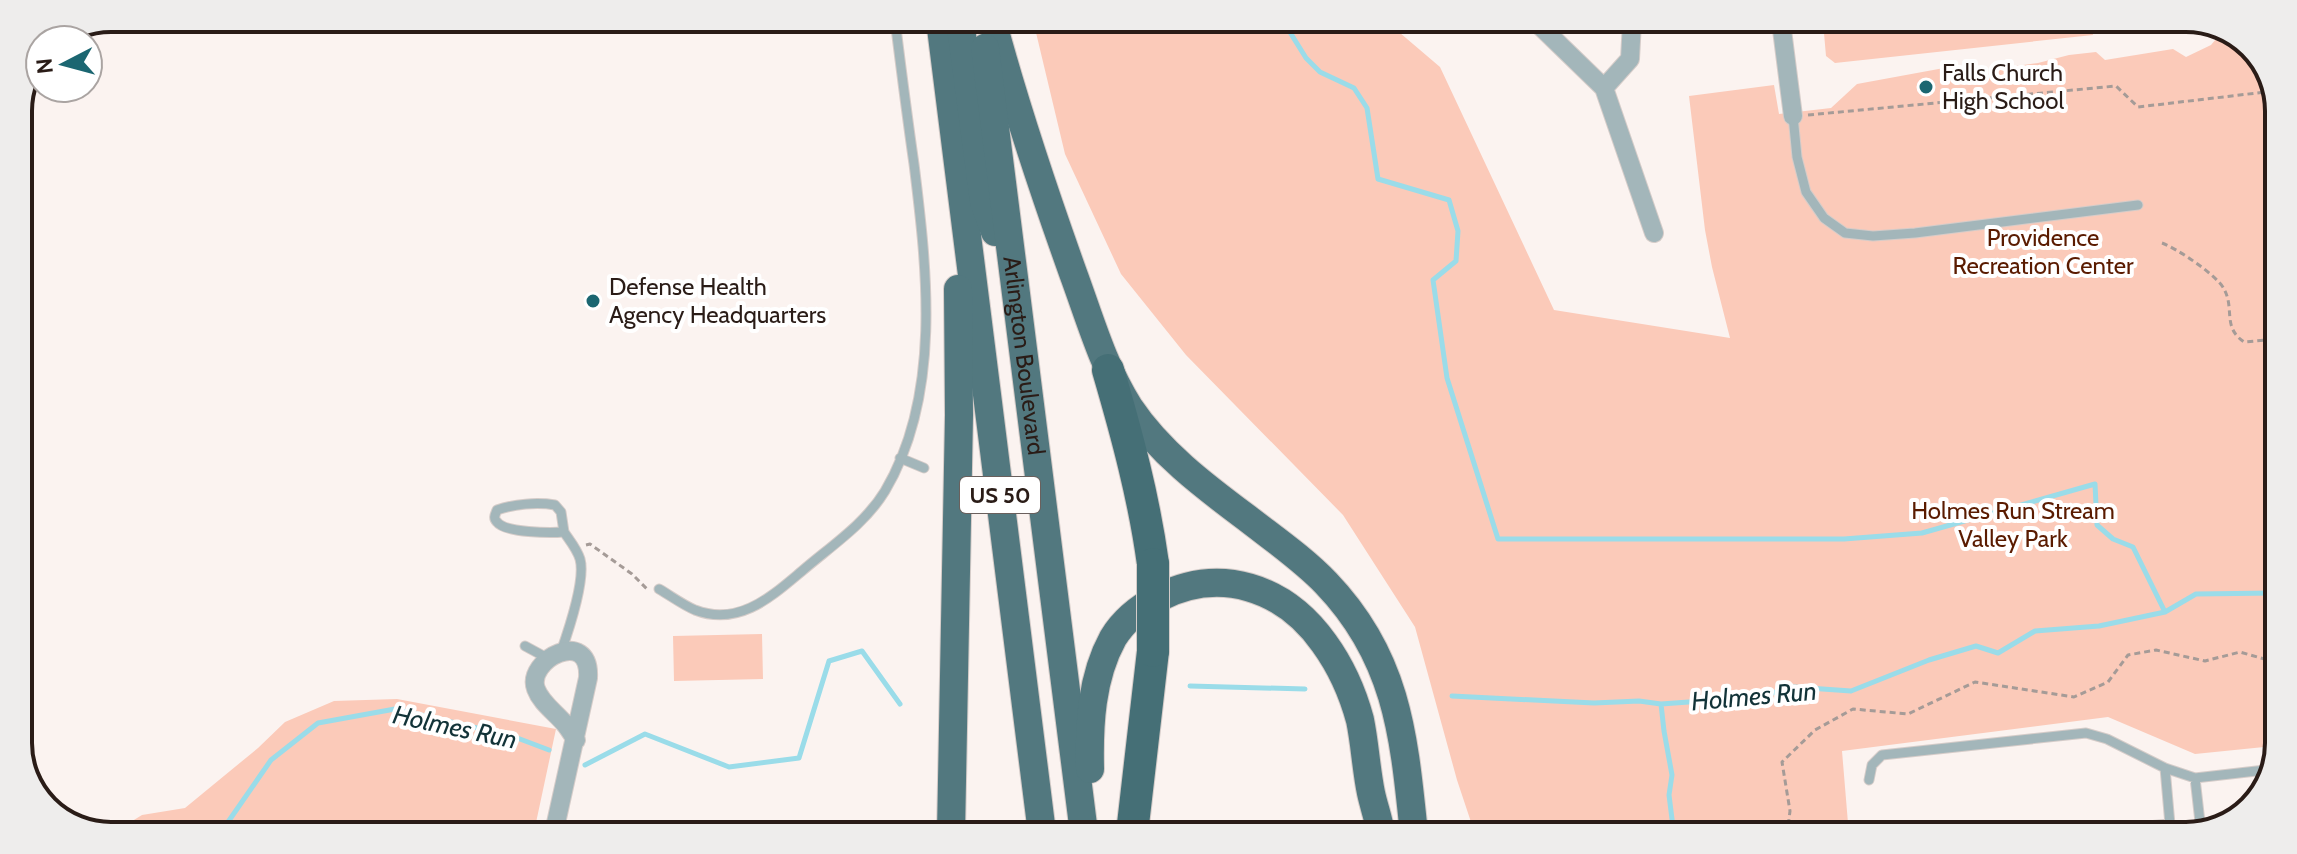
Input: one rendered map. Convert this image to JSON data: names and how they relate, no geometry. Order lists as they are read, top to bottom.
{
  "streets": {
    "highway": ["Arlington Boulevard", "US 50"]
  },
  "water": ["Holmes Run"],
  "parks": ["Providence Recreation Center", "Holmes Run Stream Valley Park"],
  "places": ["Falls Church High School", "Defense Health Agency Headquarters"],
  "north": "left"
}
